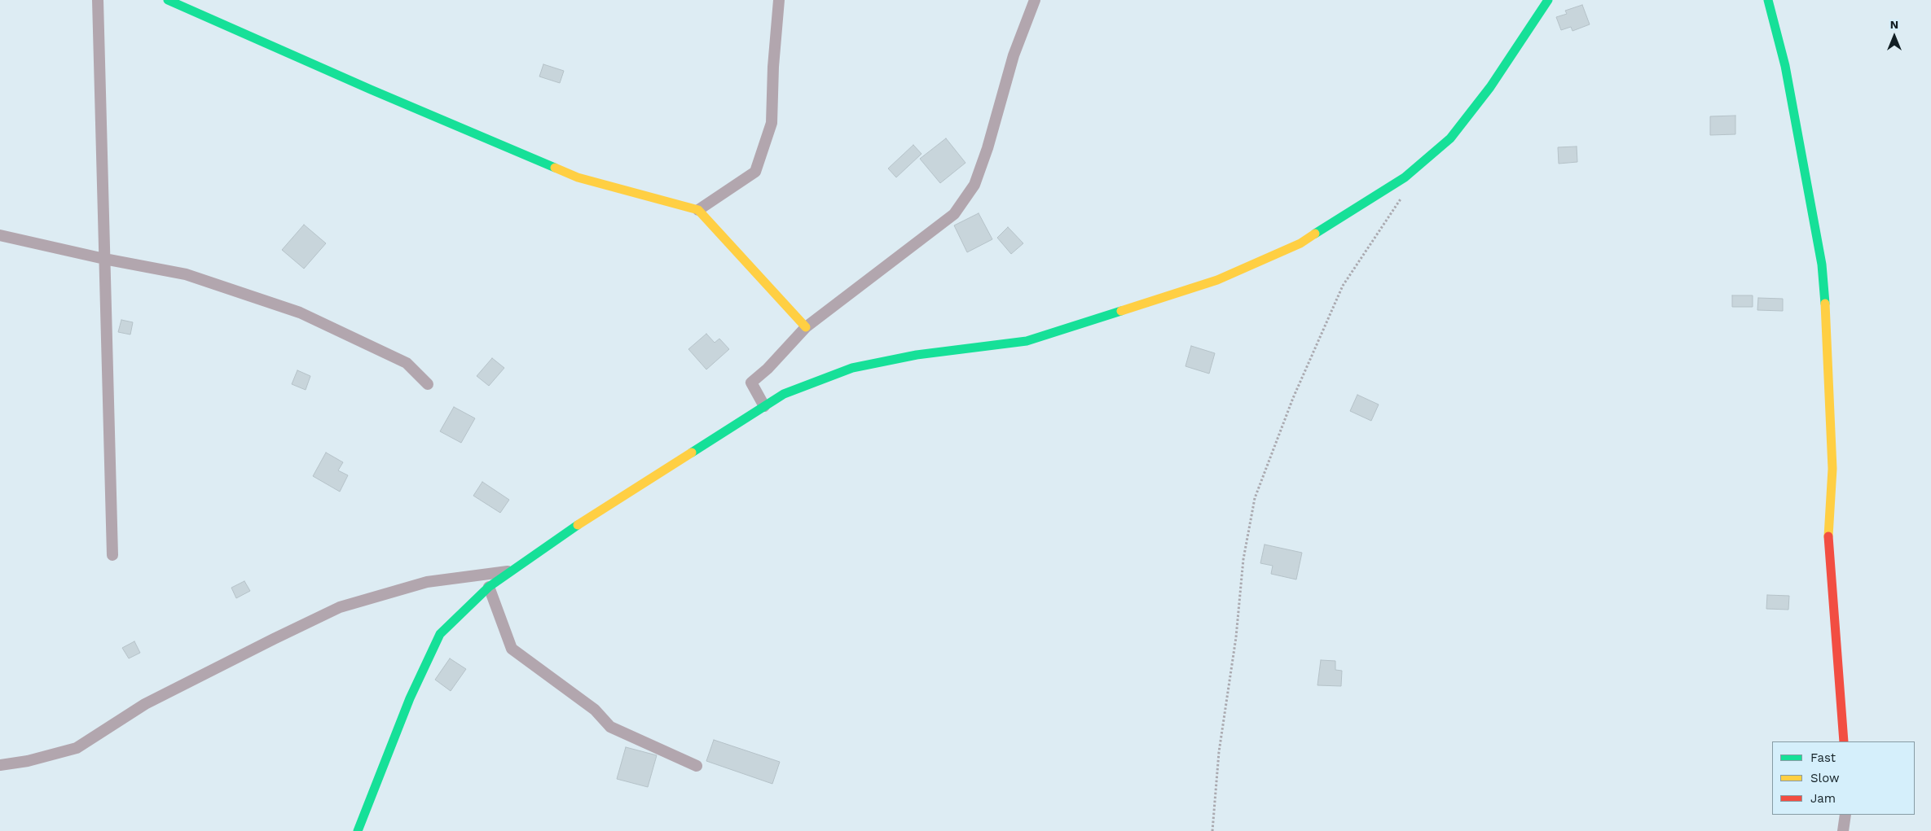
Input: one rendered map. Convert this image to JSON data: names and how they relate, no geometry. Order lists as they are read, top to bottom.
{
  "legend": ["Fast", "Slow", "Jam"],
  "north": "top"
}
